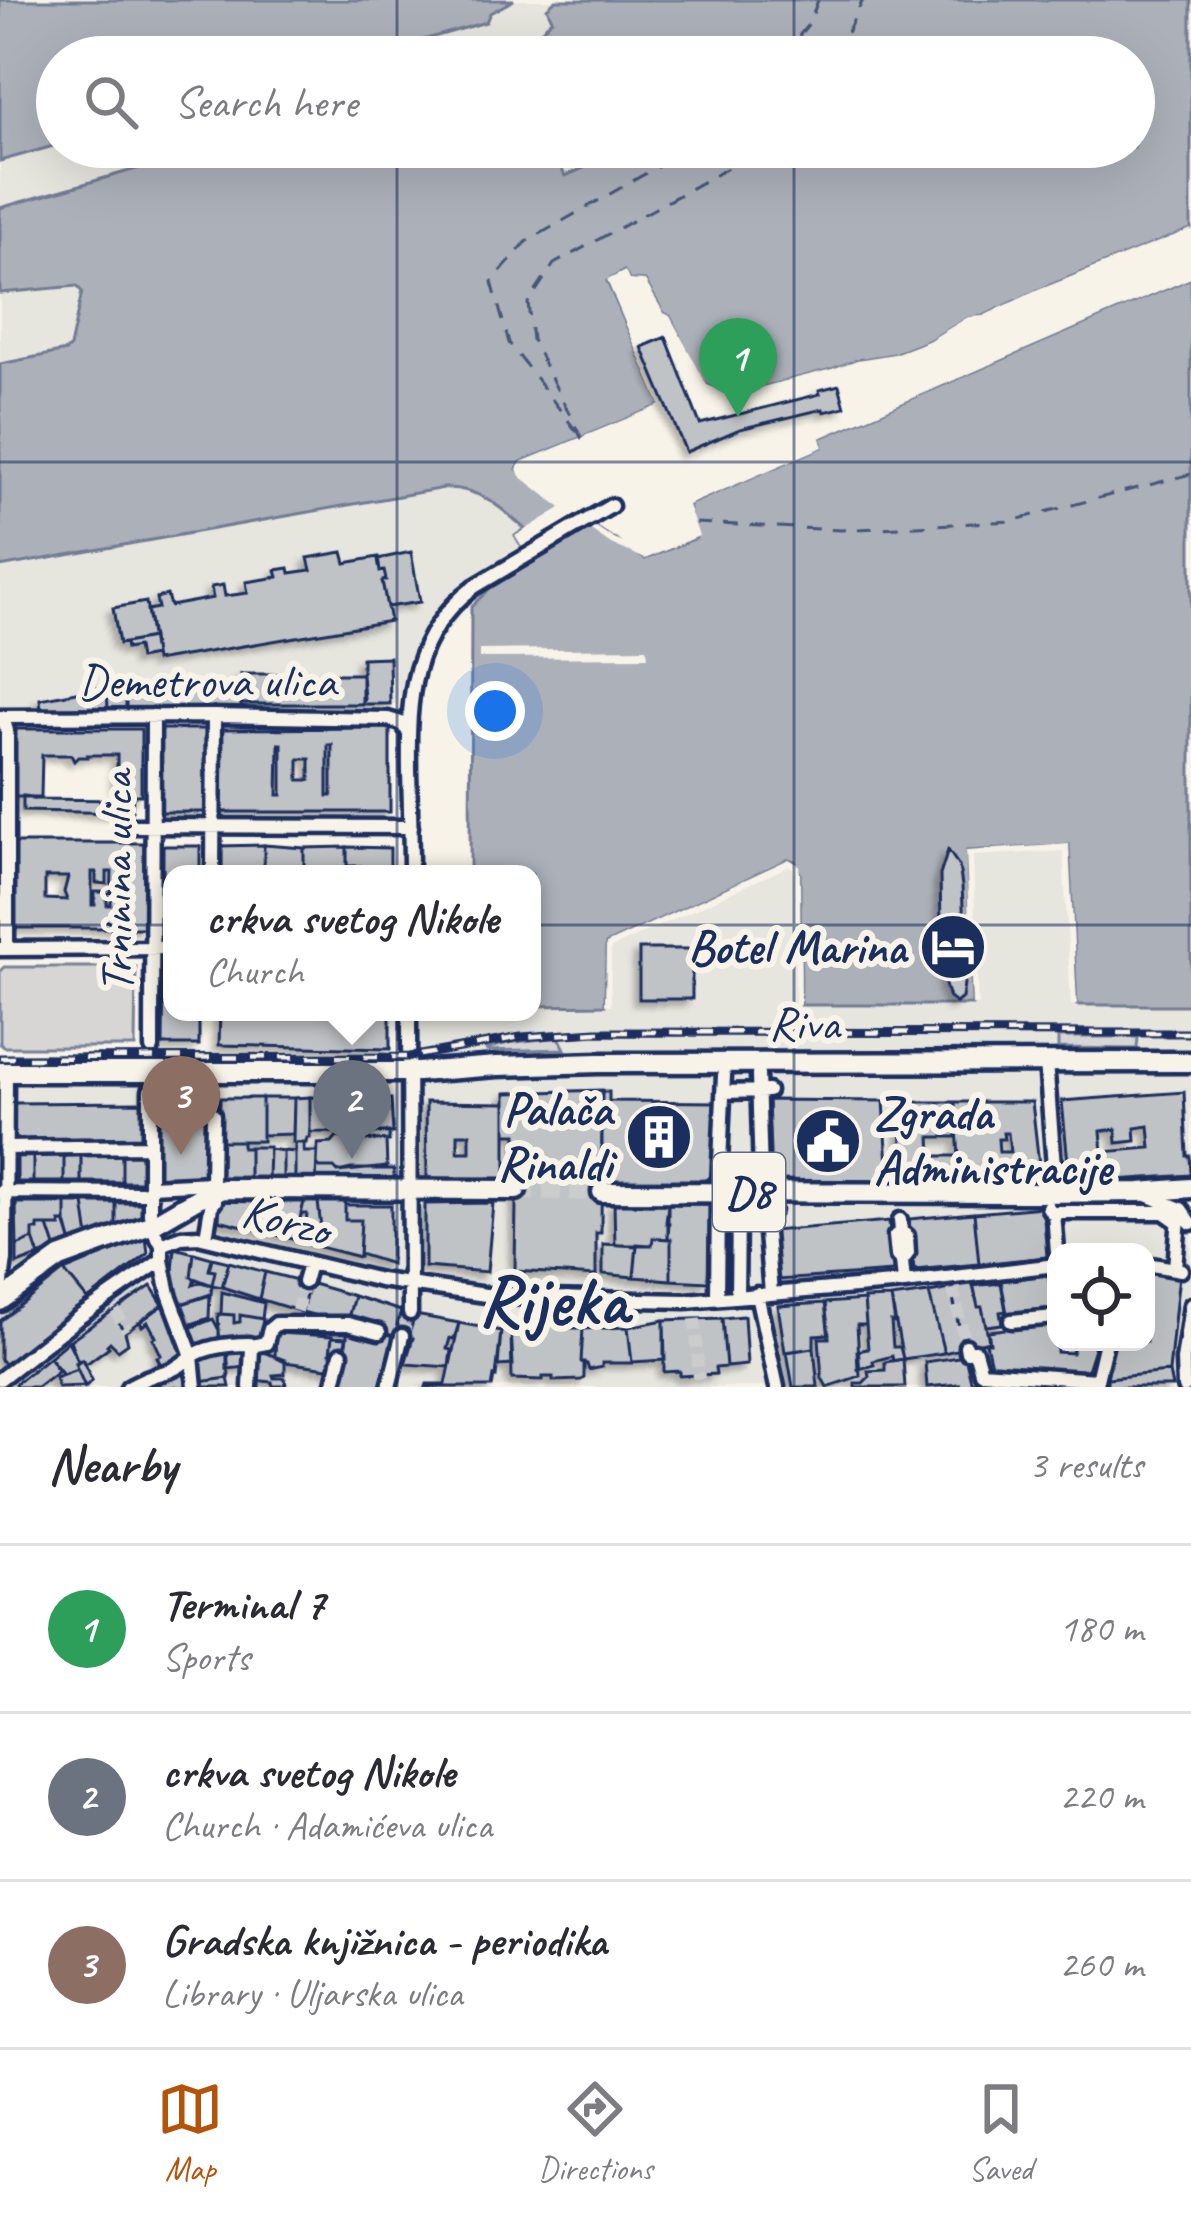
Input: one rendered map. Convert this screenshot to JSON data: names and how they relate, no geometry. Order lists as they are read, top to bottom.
{
  "streets": {
    "main road": ["Riva", "D8"],
    "street": ["Demetrova ulica", "Trninina ulica", "Korzo"]
  },
  "crossings": [
    ["Demetrova ulica", "Trninina ulica"]
  ],
  "districts": ["Rijeka"],
  "places": {
    "hotel": ["Botel Marina"],
    "building": ["Palača Rinaldi"],
    "public building": ["Zgrada Administracije"]
  },
  "page": {
    "search": "Search here",
    "pins": ["1", "3", "2"],
    "popup": ["crkva svetog Nikole", "Church"],
    "heading": ["Nearby", "3 results"],
    "list": [
      {
        "mark": "1",
        "name": "Terminal 7",
        "note": "Sports",
        "value": "180 m"
      },
      {
        "mark": "2",
        "name": "crkva svetog Nikole",
        "note": "Church · Adamićeva ulica",
        "value": "220 m"
      },
      {
        "mark": "3",
        "name": "Gradska knjižnica - periodika",
        "note": "Library · Uljarska ulica",
        "value": "260 m"
      }
    ],
    "nav": ["Map", "Directions", "Saved"]
  }
}
